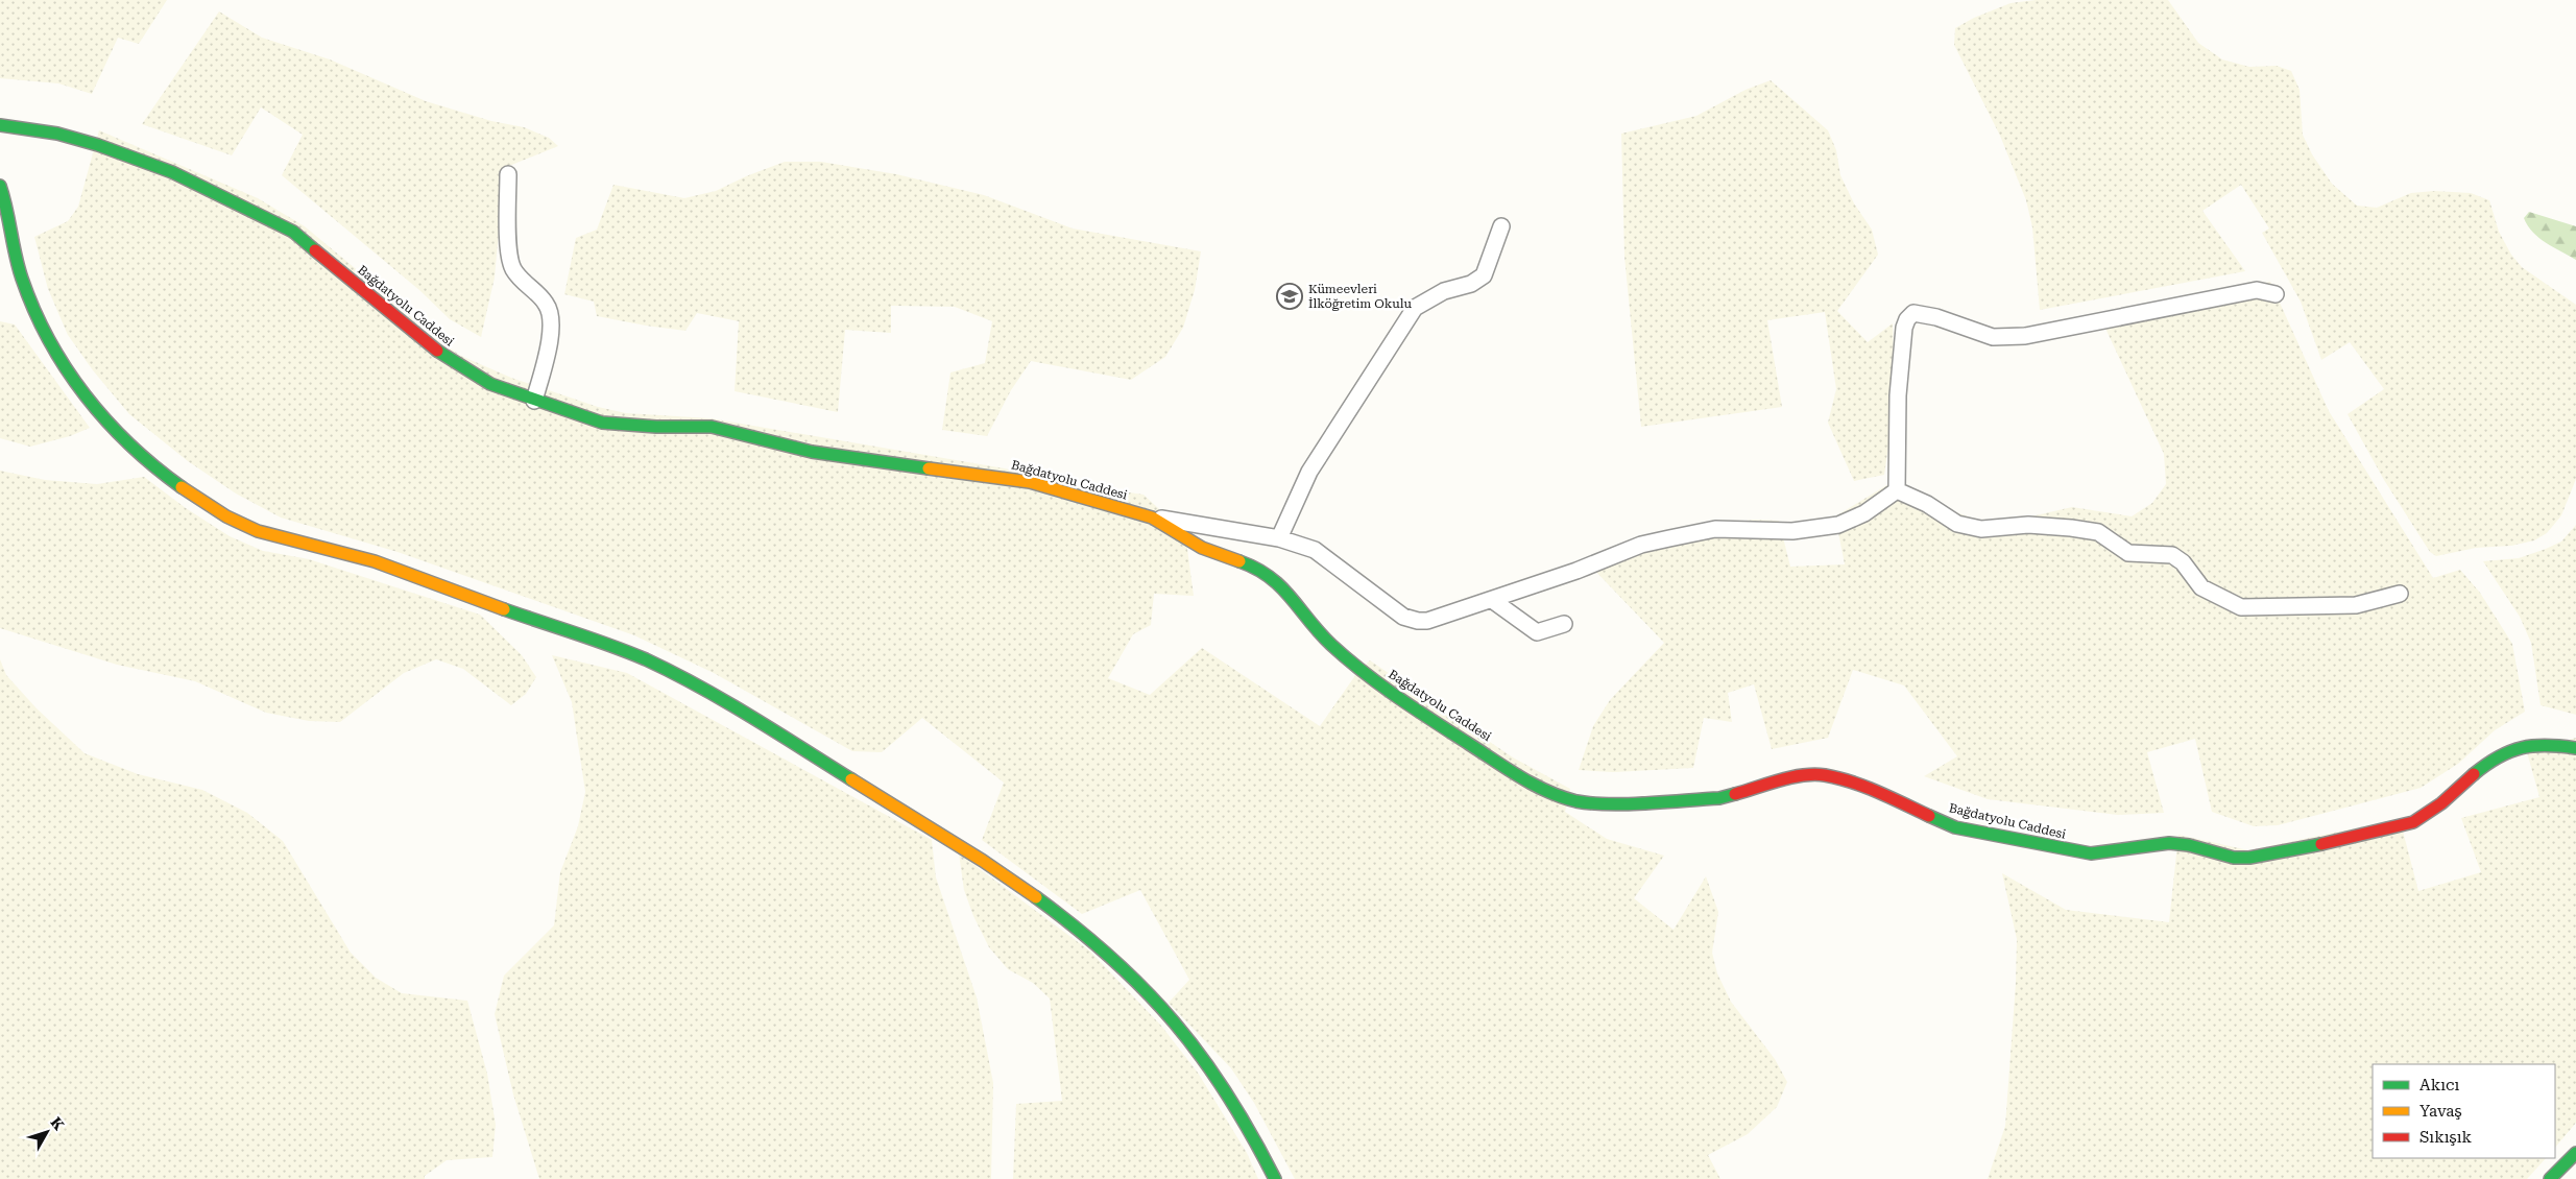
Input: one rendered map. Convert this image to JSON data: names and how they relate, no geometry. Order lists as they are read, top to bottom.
{
  "streets": {
    "street": ["Bağdatyolu Caddesi"]
  },
  "places": {
    "school or university": ["Kümeevleri İlköğretim Okulu"]
  },
  "legend": ["Akıcı", "Yavaş", "Sıkışık"],
  "north": "top right"
}
